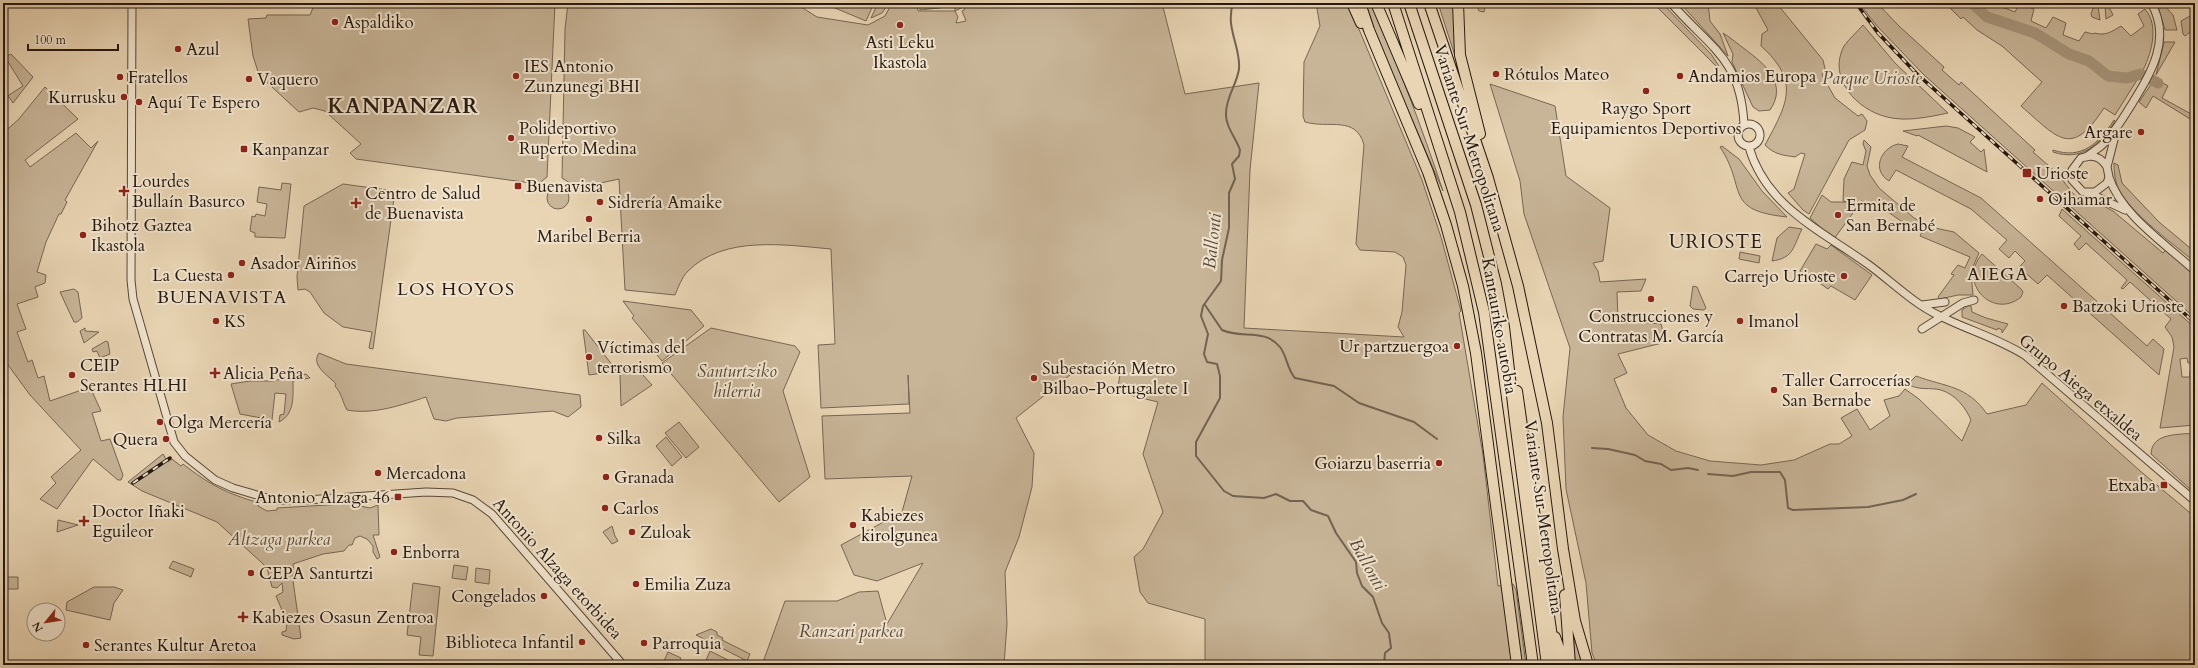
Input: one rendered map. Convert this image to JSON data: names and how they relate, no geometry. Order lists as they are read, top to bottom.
{
  "streets": {
    "highway": ["Variante Sur Metropolitana", "Kantauriko autobia"],
    "street": ["Grupo Aiega etxaldea", "Antonio Alzaga etorbidea"]
  },
  "districts": [
    "KANPANZAR",
    "URIOSTE",
    "AIEGA",
    "LOS HOYOS",
    "BUENAVISTA"
  ],
  "water": ["Ballonti"],
  "parks": [
    "Parque Urioste",
    "Santurtziko hilerria",
    "Altzaga parkea",
    "Ranzari parkea"
  ],
  "places": {
    "other": [
      "Aspaldiko",
      "Asti Leku Ikastola",
      "Azul",
      "Rótulos Mateo",
      "IES Antonio Zunzunegi BHI",
      "Andamios Europa",
      "Fratellos",
      "Vaquero",
      "Raygo Sport Equipamientos Deportivos",
      "Kurrusku",
      "Aquí Te Espero",
      "Argare",
      "Polideportivo Ruperto Medina",
      "Oihamar",
      "Sidrería Amaike",
      "Ermita de San Bernabé",
      "Maribel Berria",
      "Bihotz Gaztea Ikastola",
      "Asador Airiños",
      "La Cuesta",
      "Carrejo Urioste",
      "Construcciones y Contratas M. García",
      "Batzoki Urioste",
      "KS",
      "Imanol",
      "Ur partzuergoa",
      "Víctimas del terrorismo",
      "CEIP Serantes HLHI",
      "Subestación Metro Bilbao-Portugalete I",
      "Taller Carrocerías San Bernabe",
      "Olga Mercería",
      "Silka",
      "Quera",
      "Goiarzu baserria",
      "Mercadona",
      "Granada",
      "Carlos",
      "Kabiezes kirolgunea",
      "Zuloak",
      "Enborra",
      "CEPA Santurtzi",
      "Emilia Zuza",
      "Congelados",
      "Biblioteca Infantil",
      "Parroquia",
      "Serantes Kultur Aretoa"
    ],
    "transit": [
      "Kanpanzar",
      "Urioste",
      "Buenavista",
      "Etxaba",
      "Antonio Alzaga 46"
    ],
    "health": [
      "Lourdes Bullaín Basurco",
      "Centro de Salud de Buenavista",
      "Alicia Peña",
      "Doctor Iñaki Eguileor",
      "Kabiezes Osasun Zentroa"
    ]
  },
  "scale_bar": "100 m",
  "north": "bottom left"
}
